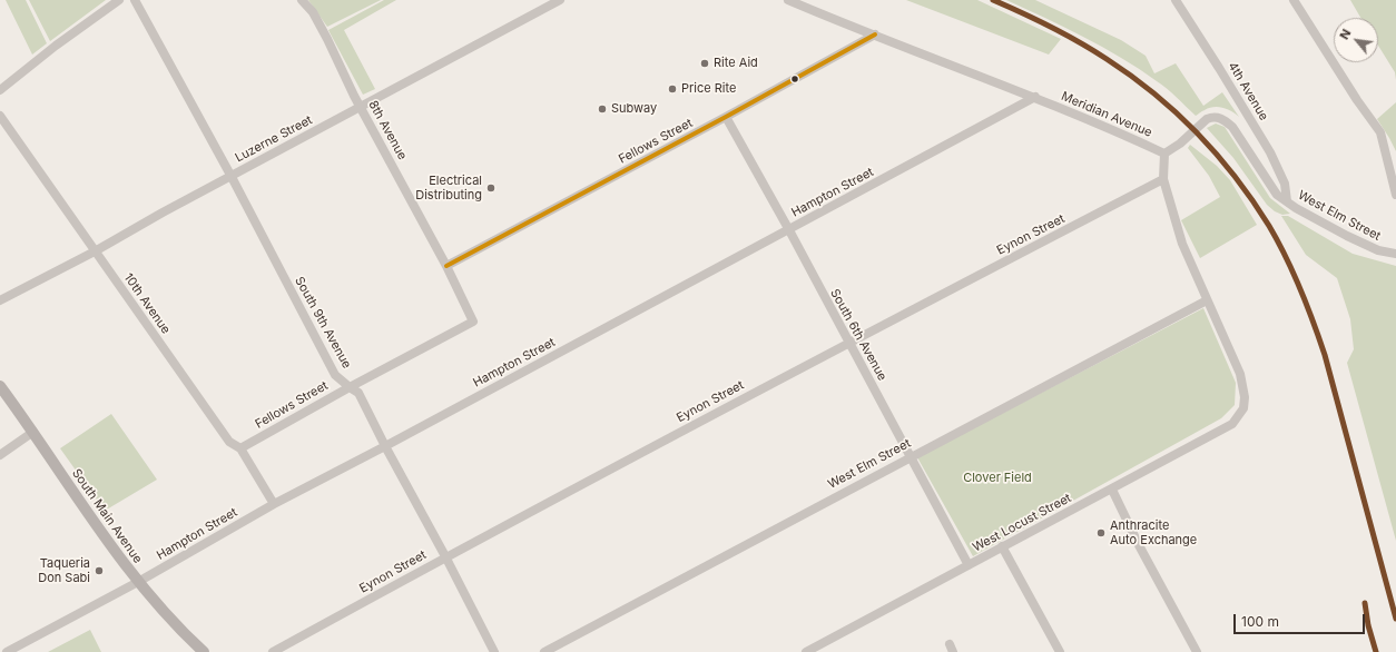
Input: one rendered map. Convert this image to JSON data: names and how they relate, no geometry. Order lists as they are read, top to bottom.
{
  "streets": {
    "main road": ["South Main Avenue"],
    "street": [
      "4th Avenue",
      "Meridian Avenue",
      "8th Avenue",
      "Luzerne Street",
      "Fellows Street",
      "Hampton Street",
      "West Elm Street",
      "Eynon Street",
      "10th Avenue",
      "South 9th Avenue",
      "South 6th Avenue",
      "West Locust Street"
    ]
  },
  "crossings": [
    ["4th Avenue", "West Elm Street"],
    ["Meridian Avenue", "Fellows Street"],
    ["Meridian Avenue", "Hampton Street"],
    ["Meridian Avenue", "West Elm Street"],
    ["8th Avenue", "Luzerne Street"],
    ["8th Avenue", "Fellows Street"],
    ["Luzerne Street", "10th Avenue"],
    ["Luzerne Street", "South 9th Avenue"],
    ["Fellows Street", "10th Avenue"],
    ["Fellows Street", "South 9th Avenue"],
    ["Fellows Street", "South 6th Avenue"],
    ["Hampton Street", "10th Avenue"],
    ["Hampton Street", "South 9th Avenue"],
    ["Hampton Street", "South 6th Avenue"],
    ["Hampton Street", "South Main Avenue"],
    ["West Elm Street", "South 6th Avenue"],
    ["West Elm Street", "West Locust Street"],
    ["Eynon Street", "South 9th Avenue"],
    ["Eynon Street", "South 6th Avenue"],
    ["South 6th Avenue", "West Locust Street"]
  ],
  "parks": ["Clover Field"],
  "places": [
    "Rite Aid",
    "Price Rite",
    "Subway",
    "Electrical Distributing",
    "Anthracite Auto Exchange",
    "Taqueria Don Sabi"
  ],
  "scale_bar": "100 m",
  "north": "top left"
}
